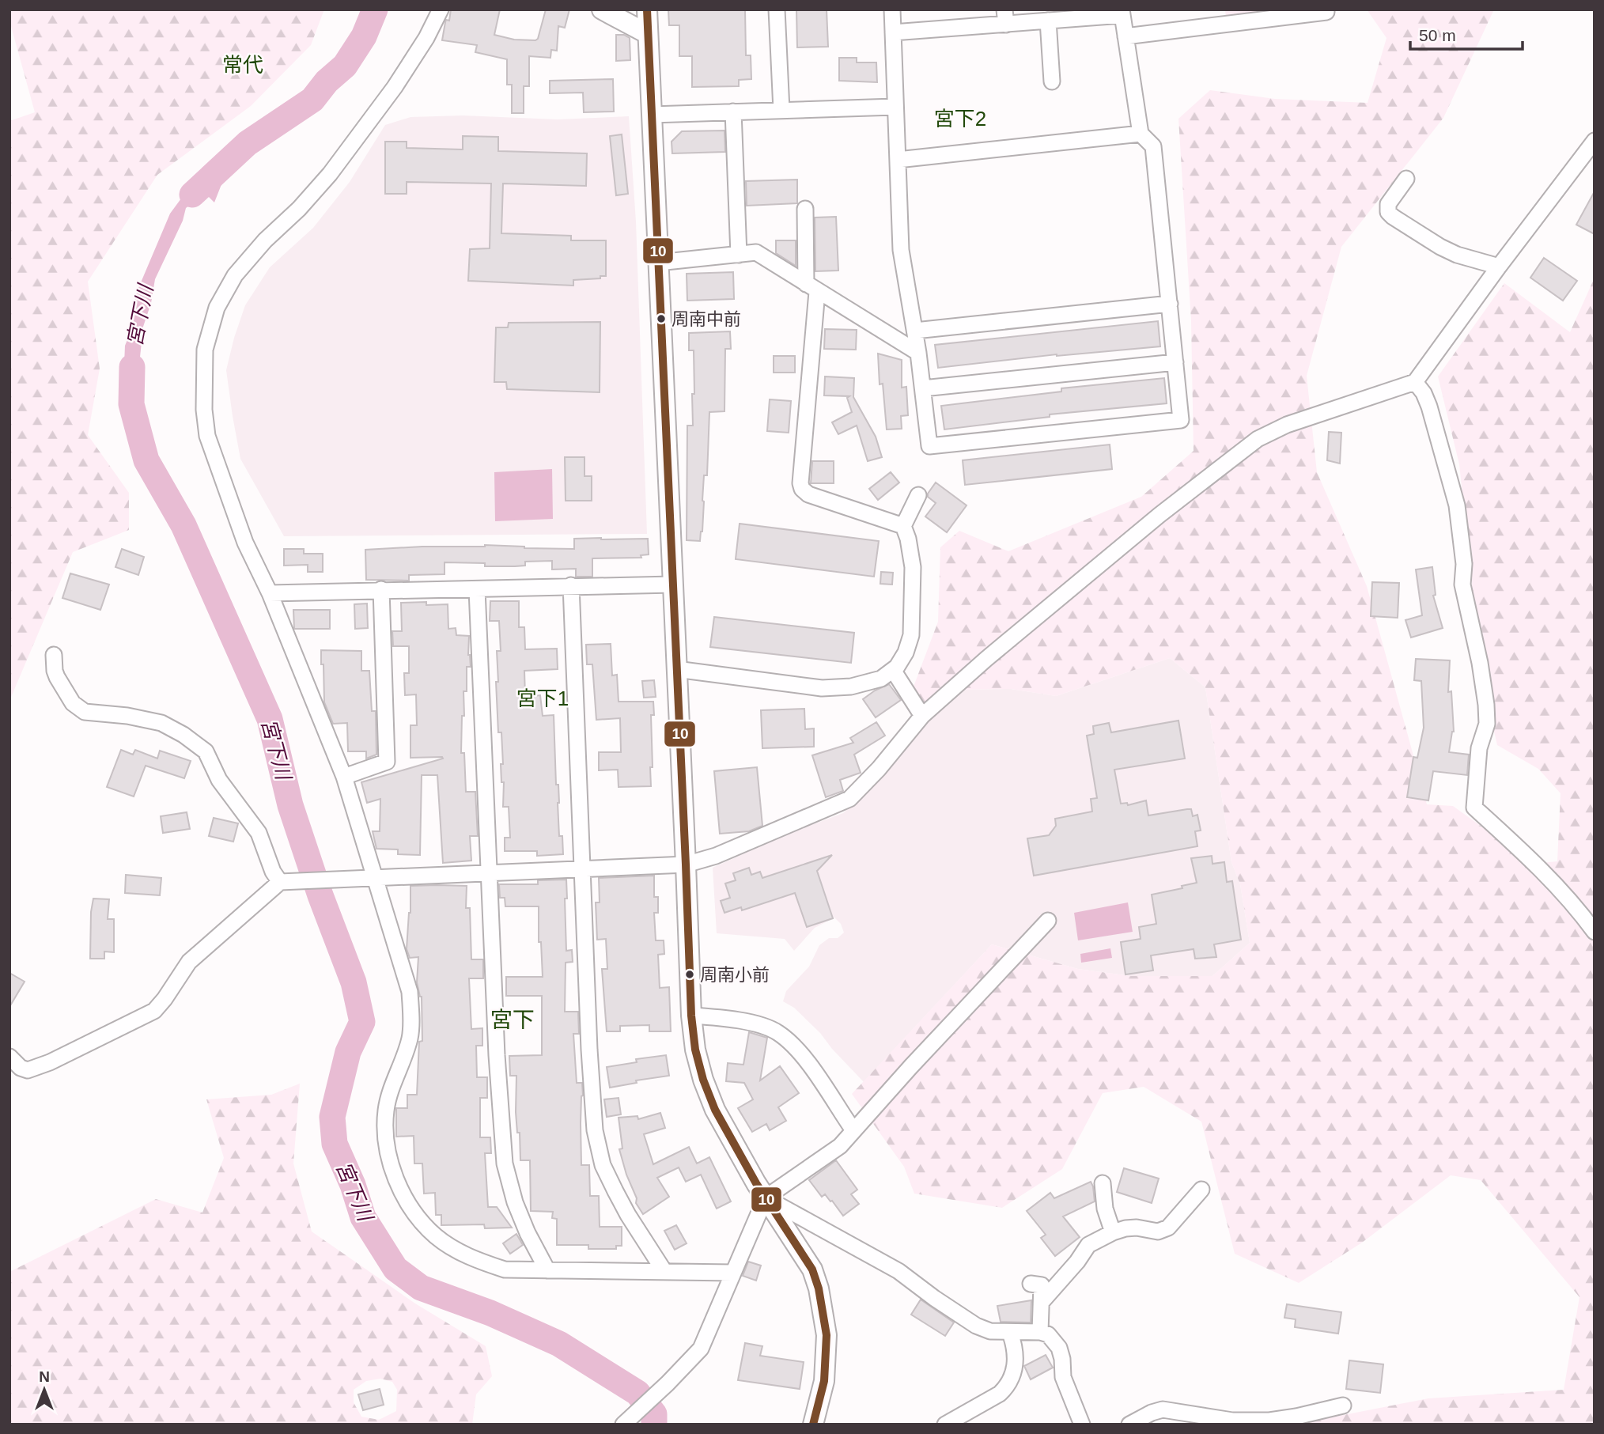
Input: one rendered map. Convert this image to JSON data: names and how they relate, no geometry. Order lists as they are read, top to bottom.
{
  "districts": [
    "常代",
    "宮下2",
    "宮下1",
    "宮下"
  ],
  "water": ["宮下川"],
  "places": ["周南中前", "周南小前"],
  "lines": ["transit line 10"],
  "scale_bar": "50 m",
  "north": "top"
}
